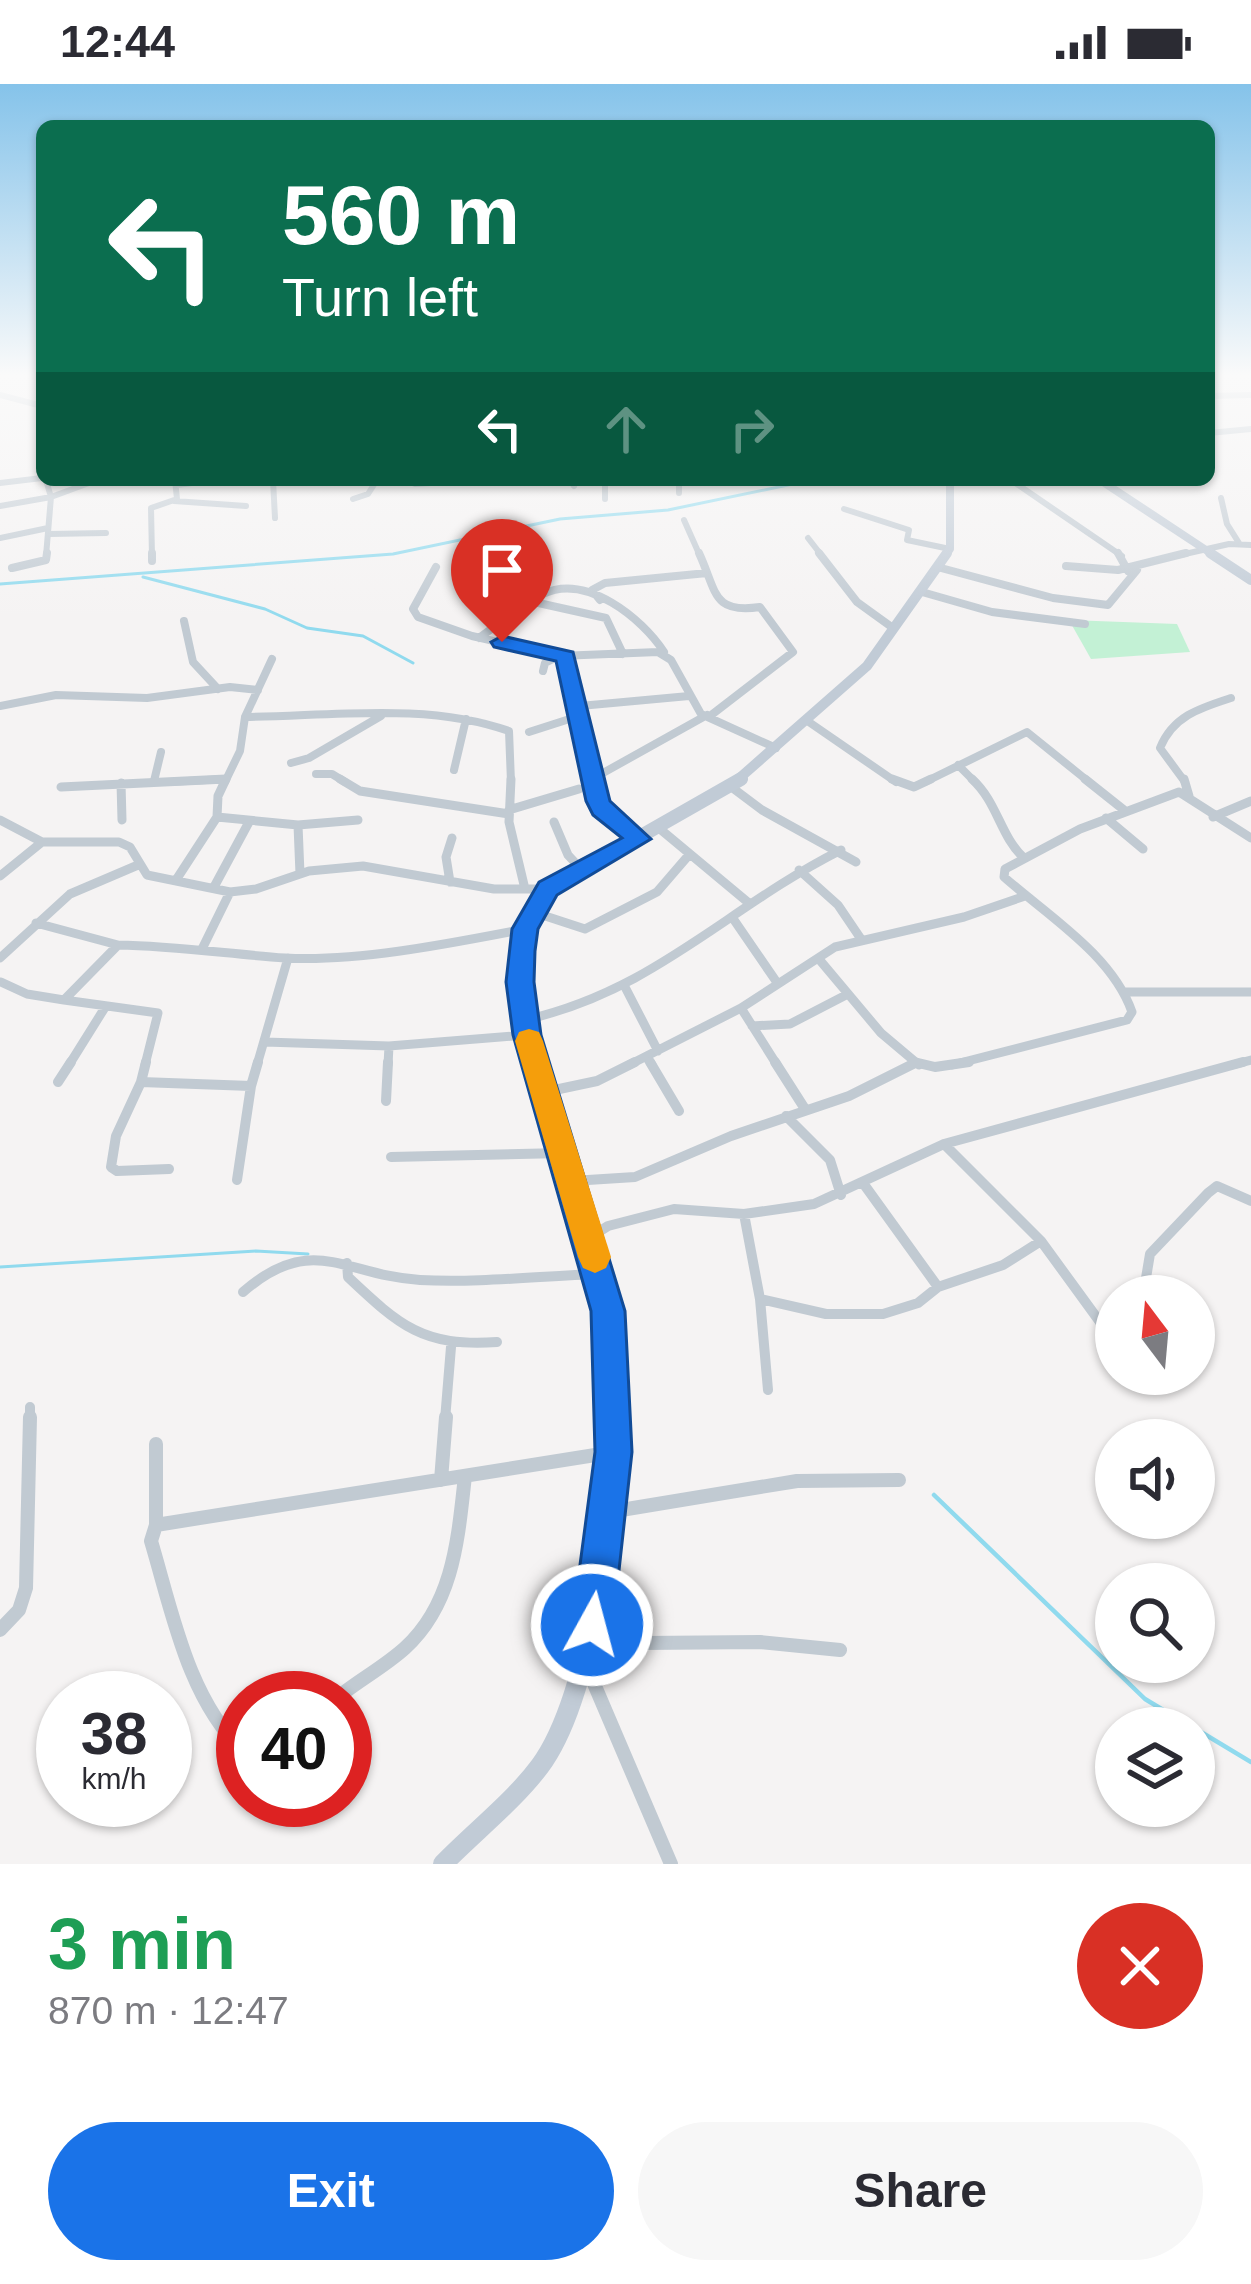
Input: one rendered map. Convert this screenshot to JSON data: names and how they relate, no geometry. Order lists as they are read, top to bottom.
{
  "north": "top",
  "page": {
    "status": "12:44",
    "turn": ["560 m", "Turn left"],
    "speed": "38 km/h",
    "limit": "40",
    "heading": ["3 min", "870 m · 12:47"],
    "buttons": ["Exit", "Share"]
  }
}
